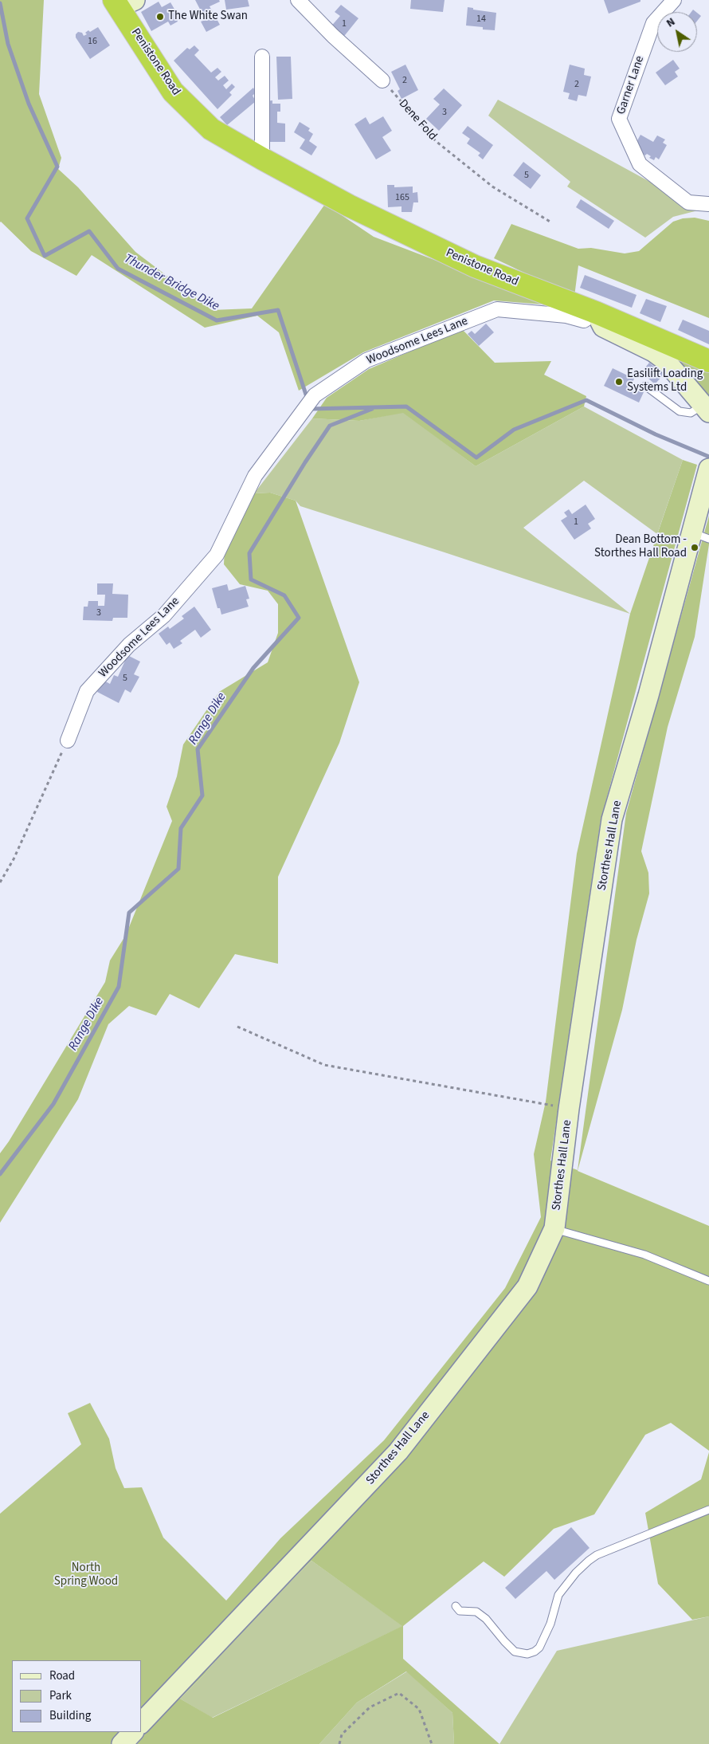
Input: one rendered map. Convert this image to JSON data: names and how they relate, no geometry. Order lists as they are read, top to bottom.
{
  "streets": {
    "highway": ["Penistone Road"],
    "street": ["Garner Lane", "Woodsome Lees Lane", "Storthes Hall Lane"],
    "path": ["Dene Fold"]
  },
  "crossings": [
    ["Penistone Road", "Woodsome Lees Lane"]
  ],
  "water": ["Thunder Bridge Dike", "Range Dike"],
  "parks": ["North Spring Wood"],
  "places": ["The White Swan", "Easilift Loading Systems Ltd", "Dean Bottom - Storthes Hall Road"],
  "house_numbers": [
    "14",
    "1",
    "16",
    "2",
    "2",
    "3",
    "5",
    "165",
    "1",
    "3",
    "5"
  ],
  "legend": ["Road", "Park", "Building"],
  "north": "top left"
}
